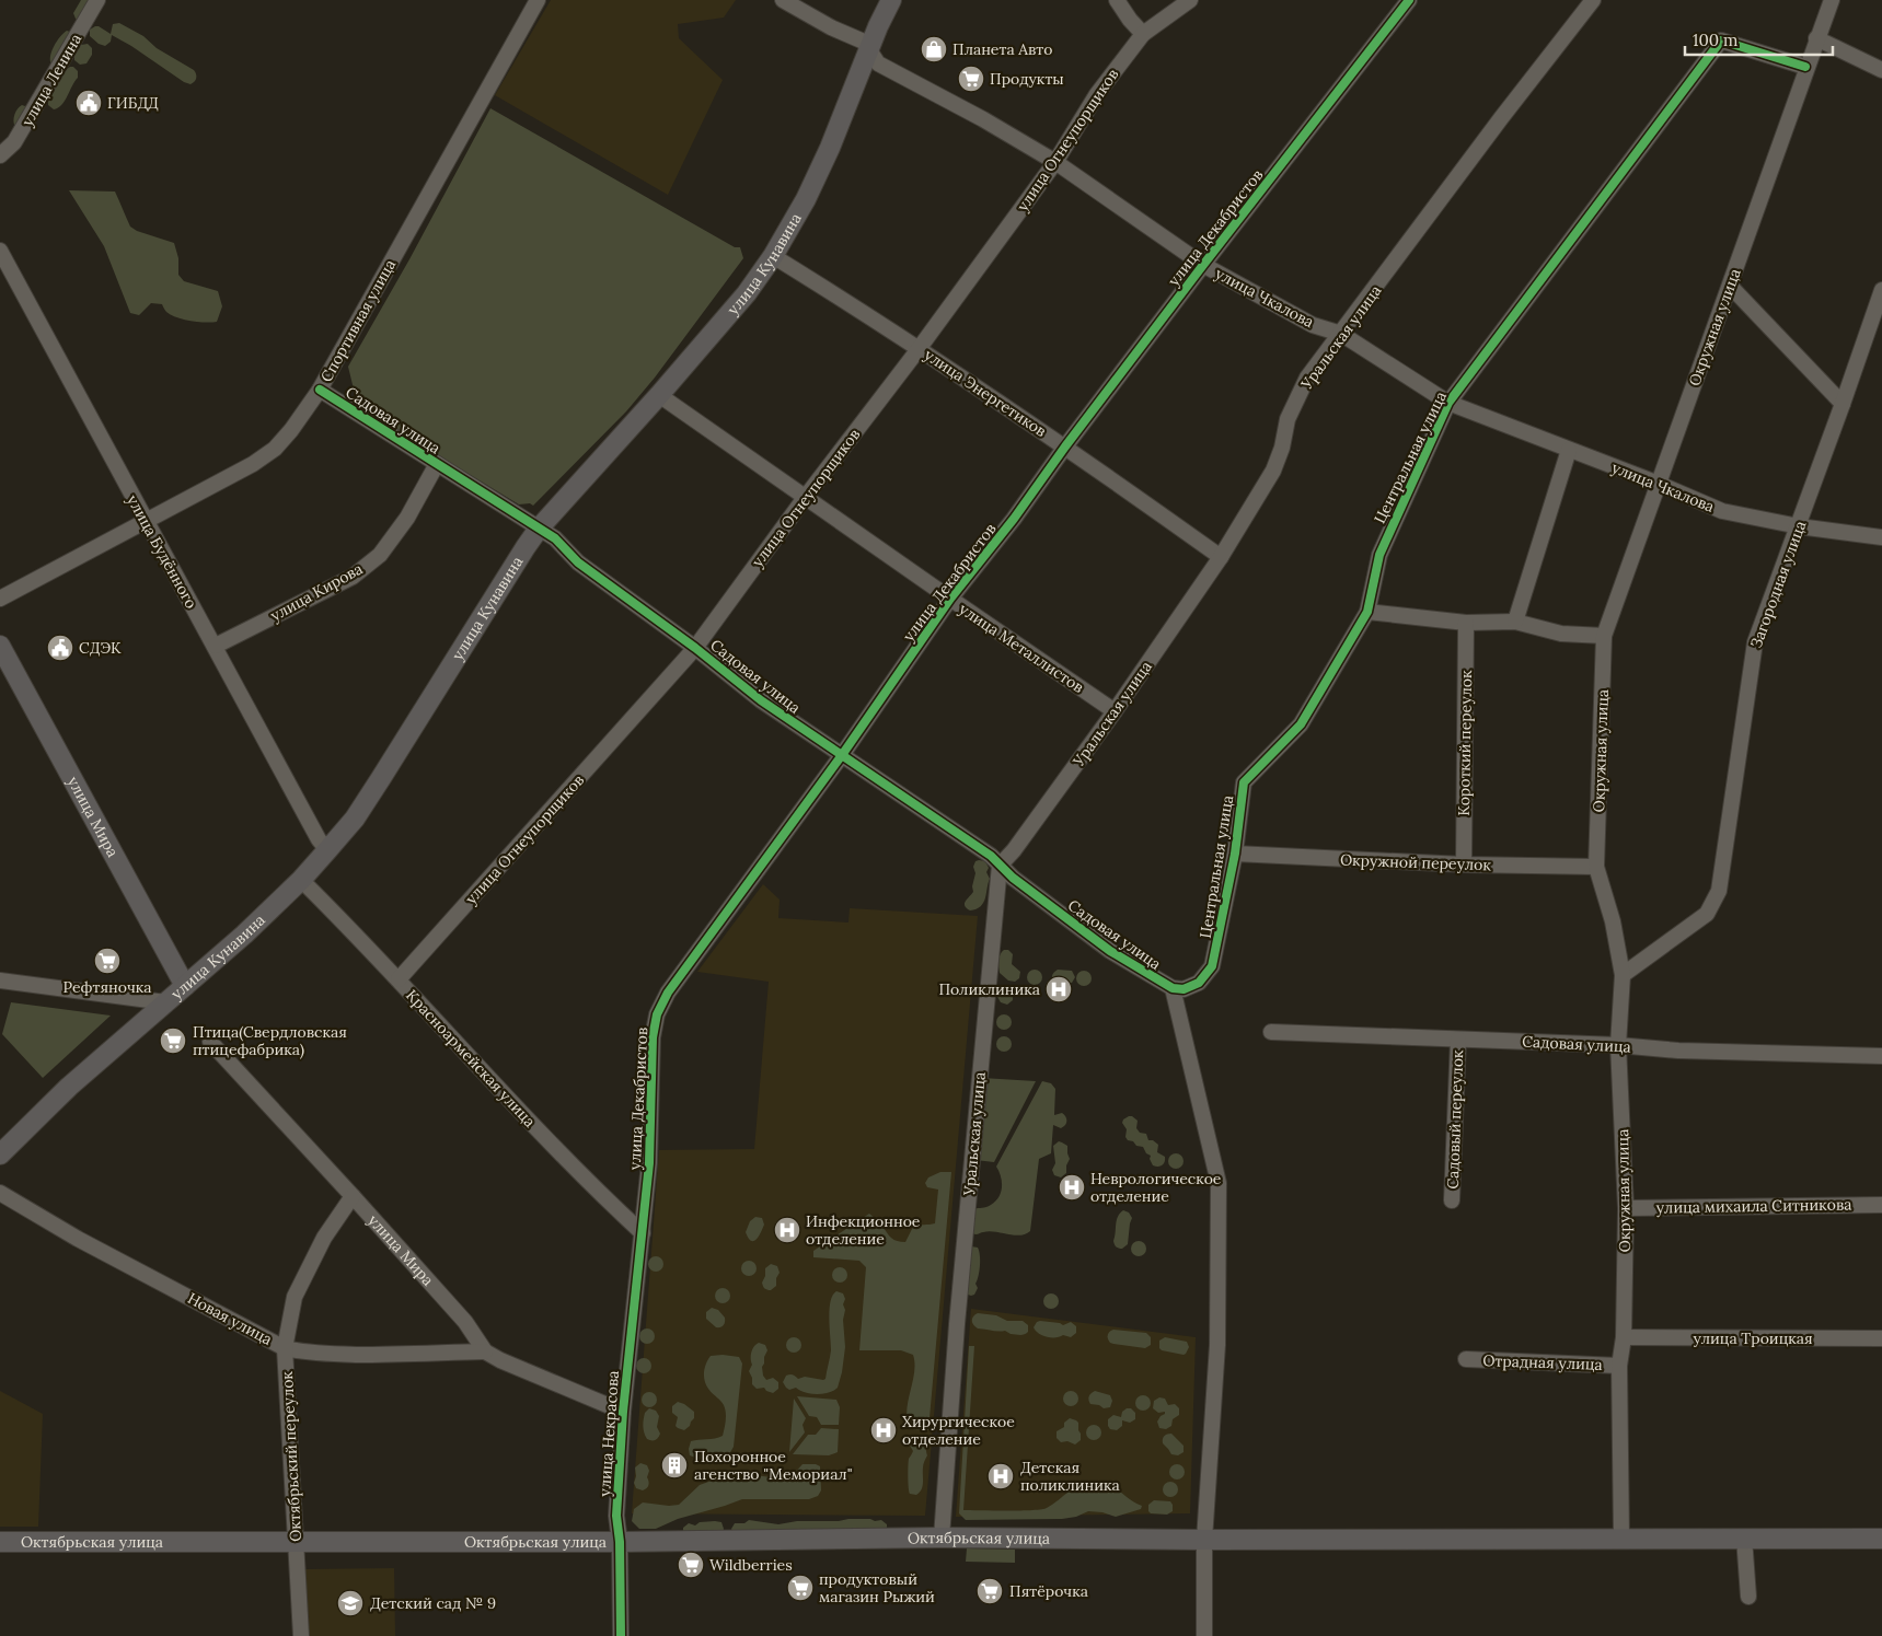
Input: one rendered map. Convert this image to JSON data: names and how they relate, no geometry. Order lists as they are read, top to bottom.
{
  "streets": {
    "main road": ["улица Кунавина", "улица Мира", "Октябрьская улица"],
    "street": [
      "улица Ленина",
      "улица Огнеупорщиков",
      "улица Декабристов",
      "улица Чкалова",
      "Спортивная улица",
      "Окружная улица",
      "Уральская улица",
      "улица Энергетиков",
      "Садовая улица",
      "Центральная улица",
      "улица Будённого",
      "Загородная улица",
      "улица Кирова",
      "улица Металлистов",
      "Короткий переулок",
      "Окружной переулок",
      "Красноармейская улица",
      "Садовый переулок",
      "улица михаила Ситникова",
      "Новая улица",
      "улица Троицкая",
      "Отрадная улица",
      "улица Некрасова",
      "Октябрьский переулок"
    ]
  },
  "crossings": [
    ["улица Огнеупорщиков", "улица Чкалова"],
    ["улица Огнеупорщиков", "улица Энергетиков"],
    ["улица Огнеупорщиков", "Садовая улица"],
    ["улица Огнеупорщиков", "улица Металлистов"],
    ["улица Огнеупорщиков", "Красноармейская улица"],
    ["улица Декабристов", "улица Чкалова"],
    ["улица Декабристов", "улица Энергетиков"],
    ["улица Декабристов", "Садовая улица"],
    ["улица Декабристов", "улица Металлистов"],
    ["улица Декабристов", "Красноармейская улица"],
    ["улица Декабристов", "улица Некрасова"],
    ["улица Кунавина", "улица Чкалова"],
    ["улица Кунавина", "улица Энергетиков"],
    ["улица Кунавина", "Садовая улица"],
    ["улица Кунавина", "улица Будённого"],
    ["улица Кунавина", "улица Металлистов"],
    ["улица Кунавина", "улица Мира"],
    ["улица Кунавина", "Красноармейская улица"],
    ["улица Чкалова", "Окружная улица"],
    ["улица Чкалова", "Уральская улица"],
    ["улица Чкалова", "Центральная улица"],
    ["улица Чкалова", "Загородная улица"],
    ["Спортивная улица", "Садовая улица"],
    ["Спортивная улица", "улица Будённого"],
    ["Окружная улица", "Садовая улица"],
    ["Окружная улица", "Центральная улица"],
    ["Окружная улица", "Загородная улица"],
    ["Окружная улица", "Окружной переулок"],
    ["Окружная улица", "улица михаила Ситникова"],
    ["Окружная улица", "улица Троицкая"],
    ["Окружная улица", "Отрадная улица"],
    ["Окружная улица", "Октябрьская улица"],
    ["Уральская улица", "улица Энергетиков"],
    ["Уральская улица", "Садовая улица"],
    ["Уральская улица", "улица Металлистов"],
    ["Уральская улица", "Октябрьская улица"],
    ["Садовая улица", "Центральная улица"],
    ["Садовая улица", "улица Кирова"],
    ["Садовая улица", "Садовый переулок"],
    ["Центральная улица", "Окружной переулок"],
    ["улица Будённого", "улица Кирова"],
    ["Короткий переулок", "Окружной переулок"],
    ["улица Мира", "Новая улица"],
    ["улица Мира", "Октябрьский переулок"],
    ["Красноармейская улица", "улица Некрасова"],
    ["Новая улица", "Октябрьский переулок"],
    ["улица Некрасова", "Октябрьская улица"],
    ["Октябрьский переулок", "Октябрьская улица"]
  ],
  "places": {
    "shop": ["Планета Авто"],
    "supermarket": [
      "Продукты",
      "Рефтяночка",
      "Птица(Свердловская птицефабрика)",
      "Wildberries",
      "продуктовый магазин Рыжий",
      "Пятёрочка"
    ],
    "public building": ["ГИБДД", "СДЭК"],
    "hospital": [
      "Поликлиника",
      "Неврологическое отделение",
      "Инфекционное отделение",
      "Хирургическое отделение",
      "Детская поликлиника"
    ],
    "building": ["Похоронное агенство \"Мемориал\""],
    "school or university": ["Детский сад № 9"]
  },
  "scale_bar": "100 m"
}
